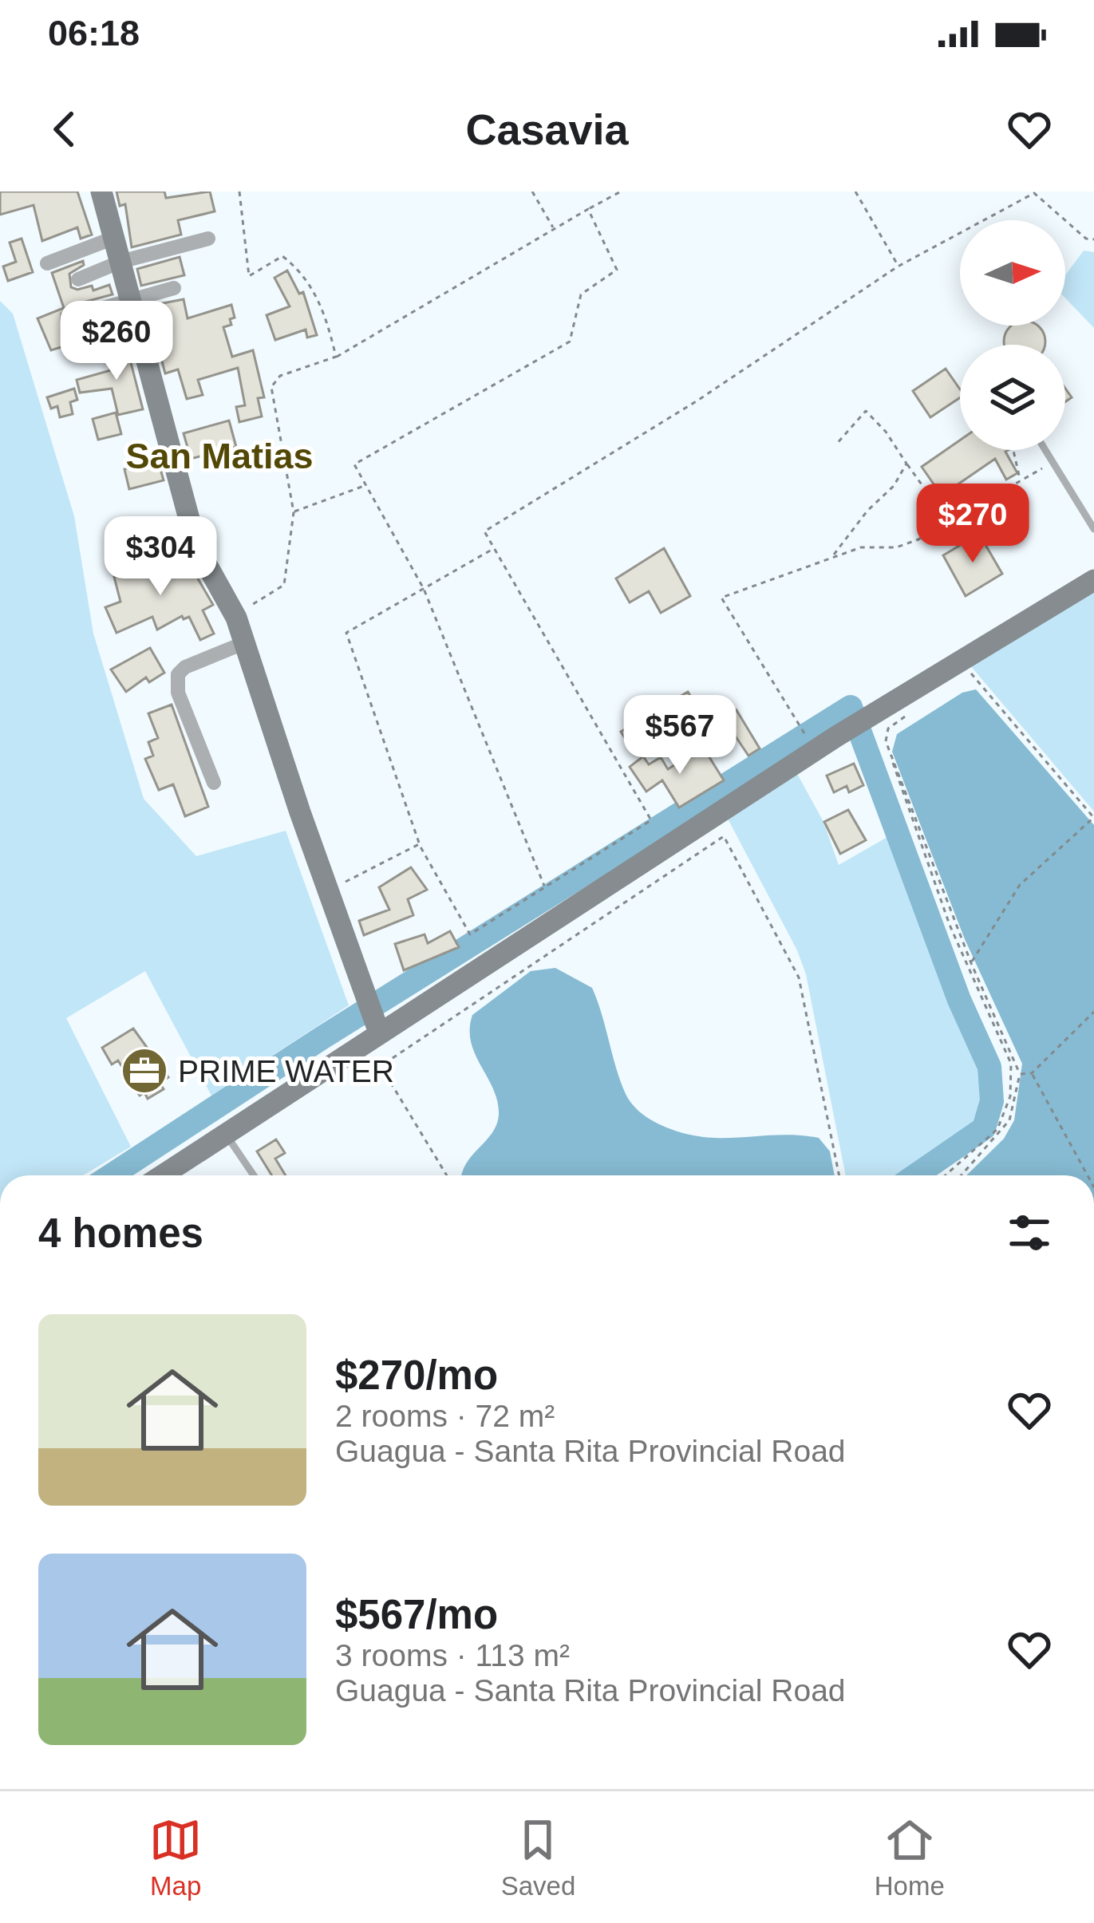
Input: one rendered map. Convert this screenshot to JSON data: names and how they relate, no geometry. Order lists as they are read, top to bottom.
{
  "districts": ["San Matias"],
  "places": {
    "office": ["PRIME WATER"]
  },
  "north": "right",
  "page": {
    "status": "06:18",
    "header": "Casavia",
    "price": [
      "$260",
      "$270",
      "$304",
      "$567"
    ],
    "heading": "4 homes",
    "list": [
      {
        "name": "$270/mo",
        "note": "2 rooms · 72 m² · Guagua - Santa Rita Provincial Road"
      },
      {
        "name": "$567/mo",
        "note": "3 rooms · 113 m² · Guagua - Santa Rita Provincial Road"
      }
    ],
    "tabs": ["Map", "Saved", "Home"]
  }
}
